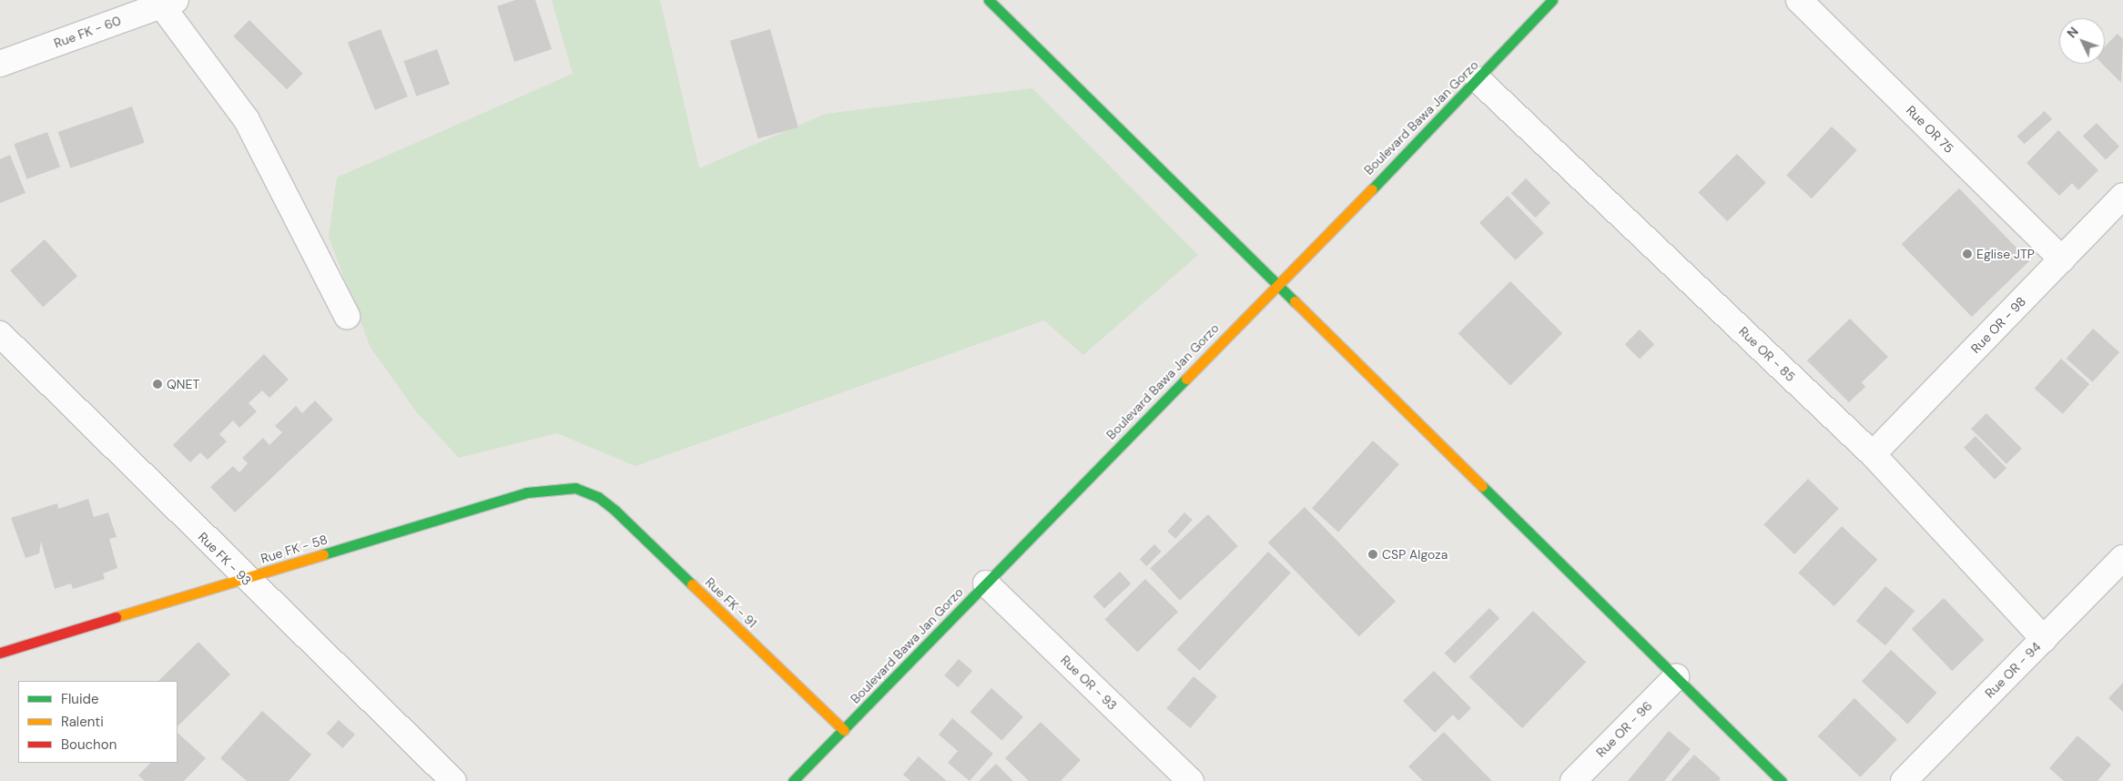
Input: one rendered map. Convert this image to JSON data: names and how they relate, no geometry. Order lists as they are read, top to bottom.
{
  "streets": {
    "street": [
      "Rue FK - 60",
      "Boulevard Bawa Jan Gorzo",
      "Rue OR 75",
      "Rue OR - 98",
      "Rue OR - 85",
      "Rue FK - 58",
      "Rue FK - 93",
      "Rue FK - 91",
      "Rue OR - 94",
      "Rue OR - 93",
      "Rue OR - 96"
    ]
  },
  "crossings": [
    ["Boulevard Bawa Jan Gorzo", "Rue OR - 85"],
    ["Boulevard Bawa Jan Gorzo", "Rue FK - 91"],
    ["Boulevard Bawa Jan Gorzo", "Rue OR - 93"],
    ["Rue OR 75", "Rue OR - 98"],
    ["Rue OR - 98", "Rue OR - 85"],
    ["Rue OR - 85", "Rue OR - 94"],
    ["Rue FK - 58", "Rue FK - 93"],
    ["Rue FK - 58", "Rue FK - 91"]
  ],
  "places": ["Eglise JTP", "QNET", "CSP Algoza"],
  "legend": ["Fluide", "Ralenti", "Bouchon"],
  "north": "top left"
}
